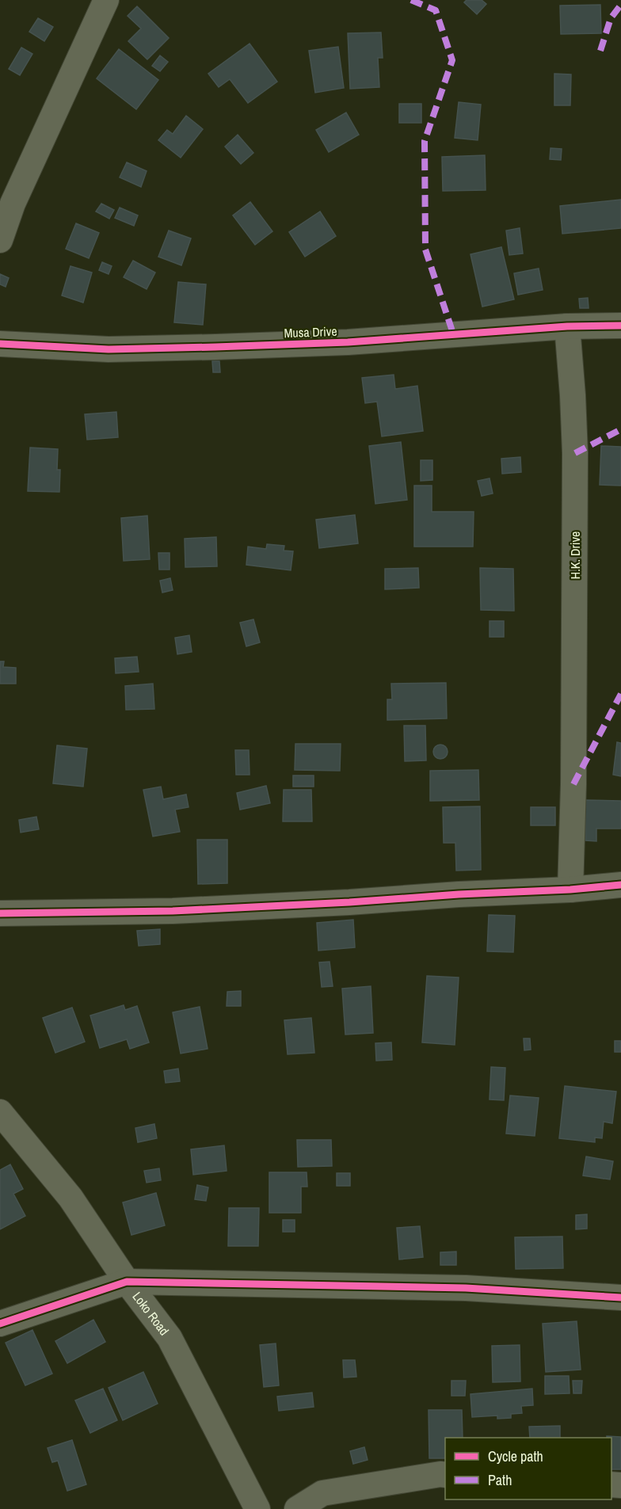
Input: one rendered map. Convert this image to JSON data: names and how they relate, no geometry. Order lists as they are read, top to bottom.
{
  "streets": {
    "street": ["Musa Drive", "H.K. Drive", "Loko Road"]
  },
  "crossings": [
    ["Musa Drive", "H.K. Drive"]
  ],
  "legend": ["Cycle path", "Path"]
}
